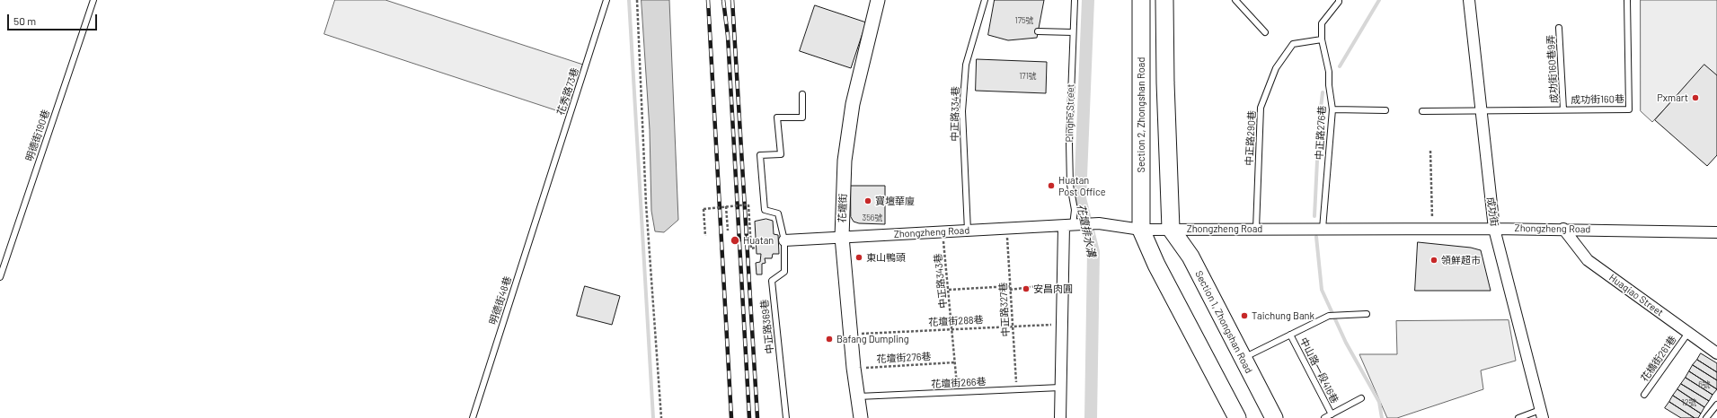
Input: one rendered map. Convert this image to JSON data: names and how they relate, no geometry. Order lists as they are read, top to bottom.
{
  "streets": {
    "main road": ["Section 2, Zhongshan Road", "Section 1, Zhongshan Road"],
    "street": [
      "Pinghe Street",
      "花壇街",
      "成功街",
      "Zhongzheng Road",
      "Huaqiao Street"
    ],
    "lane": [
      "成功街160巷9弄",
      "花秀路73巷",
      "成功街160巷",
      "中正路334巷",
      "中正路276巷",
      "明德街190巷",
      "中正路290巷",
      "明德街48巷",
      "中正路369巷",
      "花橋街261巷",
      "中山路一段416巷",
      "花壇街266巷"
    ],
    "path": [
      "中正路343巷",
      "中正路327巷",
      "花壇街288巷",
      "花壇街276巷"
    ]
  },
  "crossings": [
    ["成功街160巷9弄", "成功街160巷"],
    ["花秀路73巷", "明德街48巷"],
    ["成功街160巷", "成功街"],
    ["Pinghe Street", "Zhongzheng Road"],
    ["Pinghe Street", "花壇街288巷"],
    ["Pinghe Street", "花壇街266巷"],
    ["中正路334巷", "Zhongzheng Road"],
    ["Section 2, Zhongshan Road", "Zhongzheng Road"],
    ["中正路276巷", "中正路290巷"],
    ["中正路276巷", "Zhongzheng Road"],
    ["中正路290巷", "Zhongzheng Road"],
    ["花壇街", "Zhongzheng Road"],
    ["花壇街", "花壇街288巷"],
    ["花壇街", "花壇街276巷"],
    ["花壇街", "花壇街266巷"],
    ["成功街", "Zhongzheng Road"],
    ["Zhongzheng Road", "中正路343巷"],
    ["Zhongzheng Road", "Huaqiao Street"],
    ["Zhongzheng Road", "中正路327巷"],
    ["Zhongzheng Road", "Section 1, Zhongshan Road"],
    ["Zhongzheng Road", "中正路369巷"],
    ["中正路343巷", "花壇街288巷"],
    ["中正路343巷", "花壇街276巷"],
    ["中正路343巷", "花壇街266巷"],
    ["Huaqiao Street", "花橋街261巷"],
    ["中正路327巷", "花壇街288巷"],
    ["中正路327巷", "花壇街266巷"]
  ],
  "water": ["花壇排水溝"],
  "places": [
    "Pxmart",
    "Huatan Post Office",
    "寶壇華廈",
    "Huatan",
    "東山鴨頭",
    "領鮮超市",
    "安昌肉圓",
    "Taichung Bank",
    "Bafang Dumpling"
  ],
  "house_numbers": [
    "175號",
    "171號",
    "356號",
    "6號",
    "12號"
  ],
  "scale_bar": "50 m"
}
